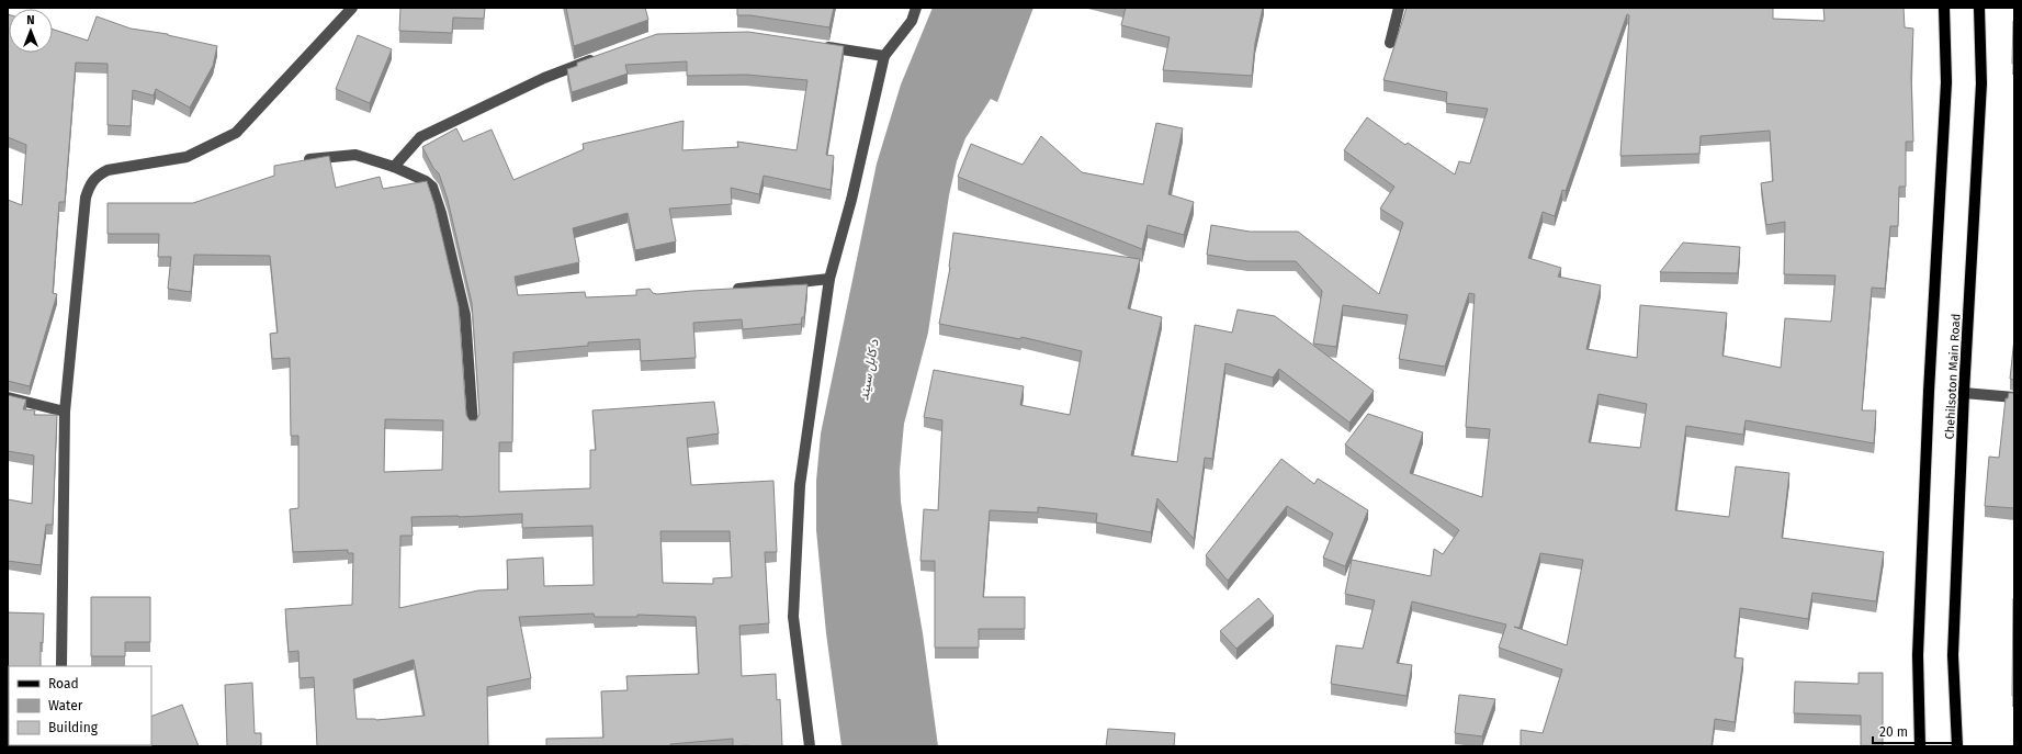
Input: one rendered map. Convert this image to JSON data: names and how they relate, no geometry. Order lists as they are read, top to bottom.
{
  "streets": {
    "main road": ["Chehilsoton Main Road"]
  },
  "water": ["د کابل سيند"],
  "legend": ["Road", "Water", "Building"],
  "scale_bar": "20 m",
  "north": "top"
}
